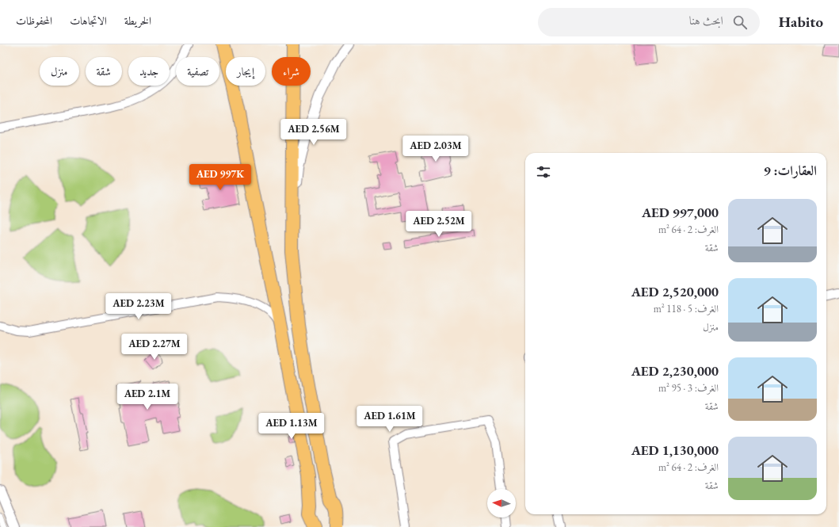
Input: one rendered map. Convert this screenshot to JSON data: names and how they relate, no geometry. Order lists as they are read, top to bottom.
{
  "north": "left",
  "page": {
    "header": "Habito",
    "search": "ابحث هنا",
    "nav": ["الخريطة", "الاتجاهات", "المحفوظات"],
    "chip": [
      "شراء",
      "إيجار",
      "تصفية",
      "جديد",
      "شقة",
      "منزل"
    ],
    "price": [
      "AED 2.56M",
      "AED 2.03M",
      "AED 997K",
      "AED 2.52M",
      "AED 2.23M",
      "AED 2.27M",
      "AED 2.1M",
      "AED 1.61M",
      "AED 1.13M"
    ],
    "heading": "العقارات: 9",
    "list": [
      {
        "name": "AED 997,000",
        "note": "الغرف: 2 · 64 m² · شقة"
      },
      {
        "name": "AED 2,520,000",
        "note": "الغرف: 5 · 118 m² · منزل"
      },
      {
        "name": "AED 2,230,000",
        "note": "الغرف: 3 · 95 m² · شقة"
      },
      {
        "name": "AED 1,130,000",
        "note": "الغرف: 2 · 64 m² · شقة"
      }
    ]
  }
}
